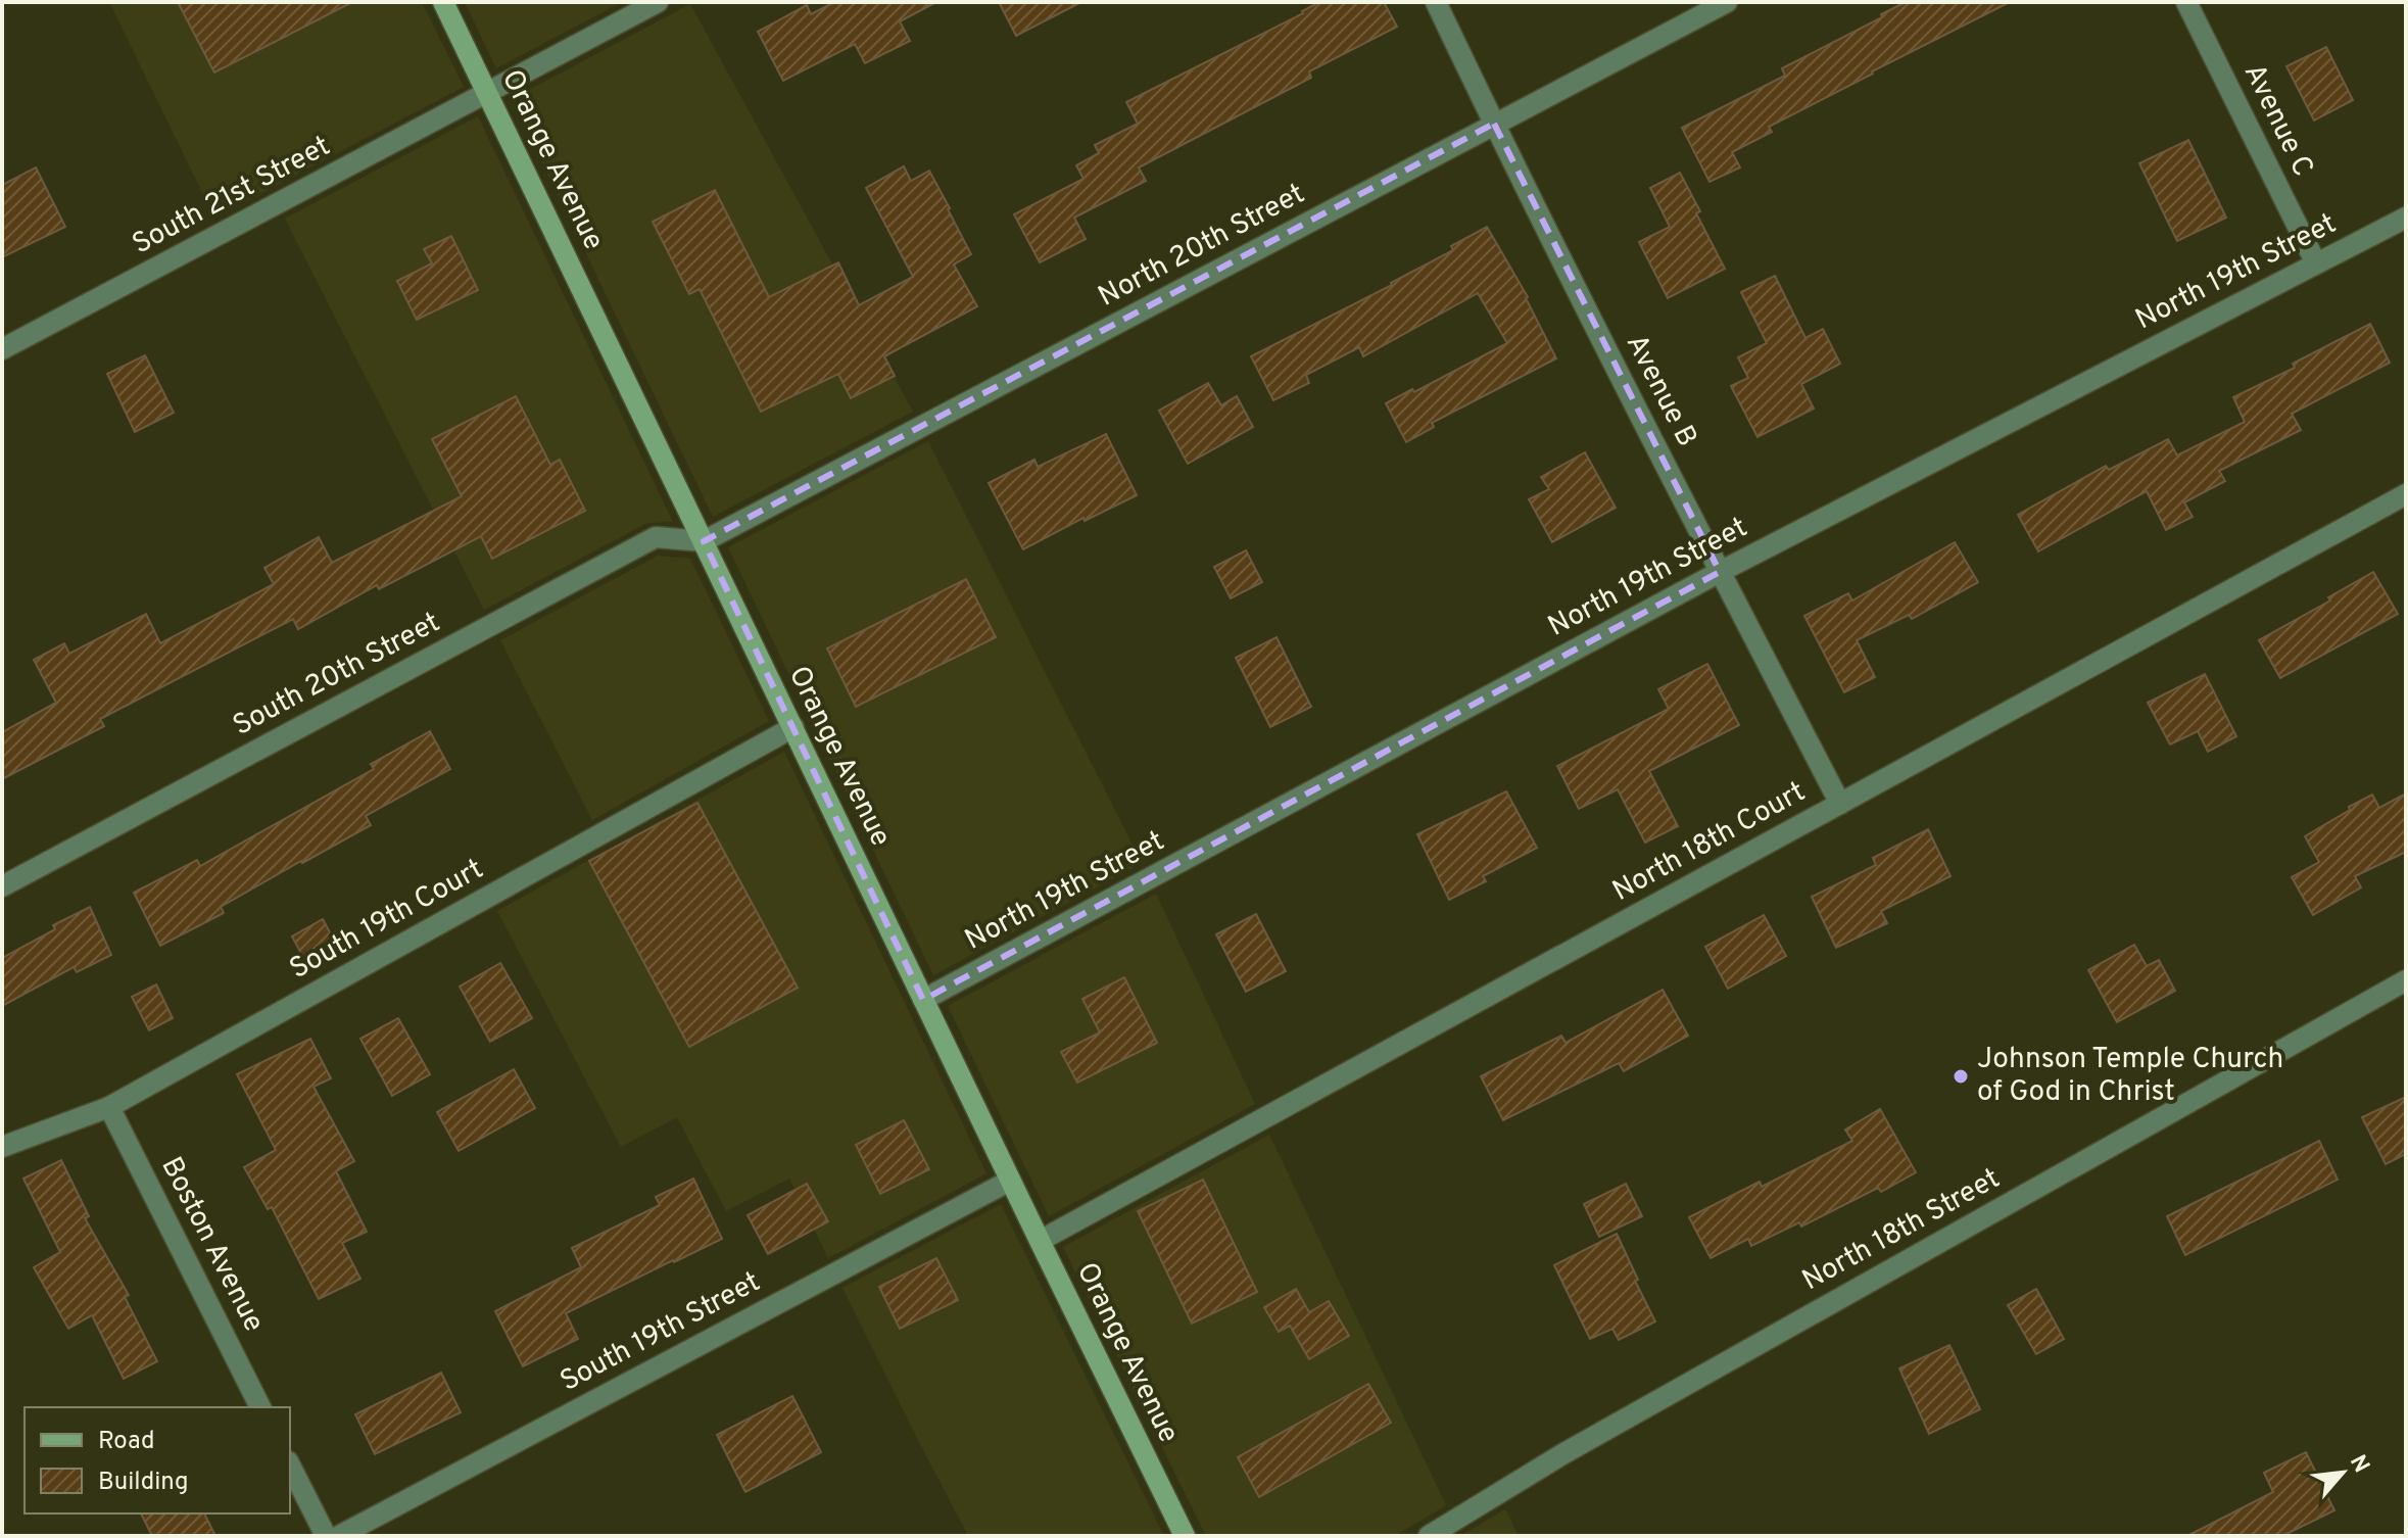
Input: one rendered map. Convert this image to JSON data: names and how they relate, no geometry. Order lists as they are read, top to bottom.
{
  "streets": {
    "main road": ["Orange Avenue"],
    "street": [
      "Avenue C",
      "South 21st Street",
      "North 20th Street",
      "North 19th Street",
      "Avenue B",
      "South 20th Street",
      "North 18th Court",
      "South 19th Court",
      "North 18th Street",
      "Boston Avenue",
      "South 19th Street"
    ]
  },
  "crossings": [
    ["Avenue C", "North 19th Street"],
    ["Orange Avenue", "South 21st Street"],
    ["Orange Avenue", "North 20th Street"],
    ["Orange Avenue", "North 19th Street"],
    ["Orange Avenue", "South 20th Street"],
    ["Orange Avenue", "North 18th Court"],
    ["Orange Avenue", "South 19th Court"],
    ["Orange Avenue", "South 19th Street"],
    ["North 20th Street", "Avenue B"],
    ["North 20th Street", "South 20th Street"],
    ["North 19th Street", "Avenue B"],
    ["Avenue B", "North 18th Court"],
    ["South 19th Court", "Boston Avenue"]
  ],
  "places": ["Johnson Temple Church of God in Christ"],
  "legend": ["Road", "Building"],
  "north": "top right"
}
